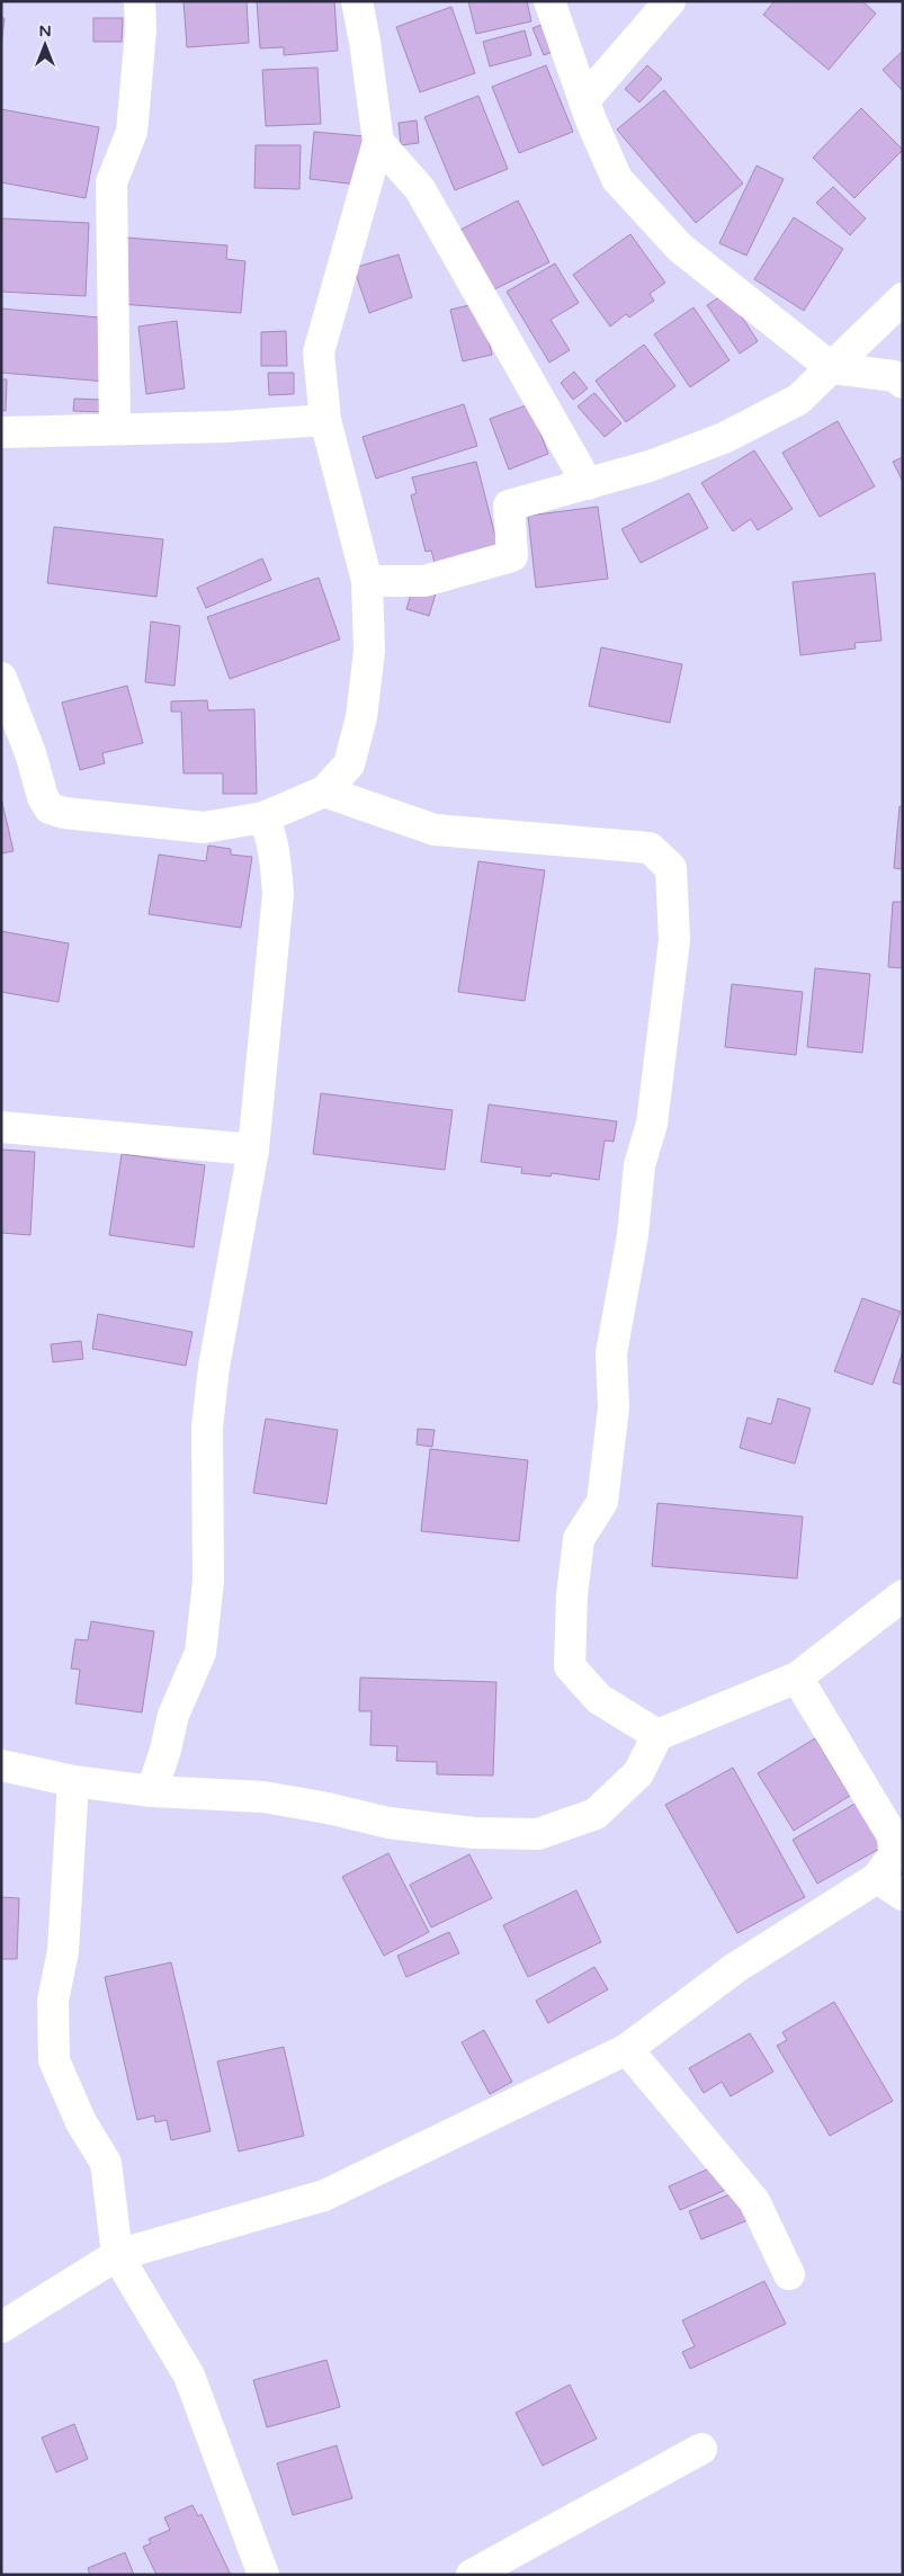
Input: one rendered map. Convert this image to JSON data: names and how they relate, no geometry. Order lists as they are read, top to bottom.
{
  "north": "top"
}
